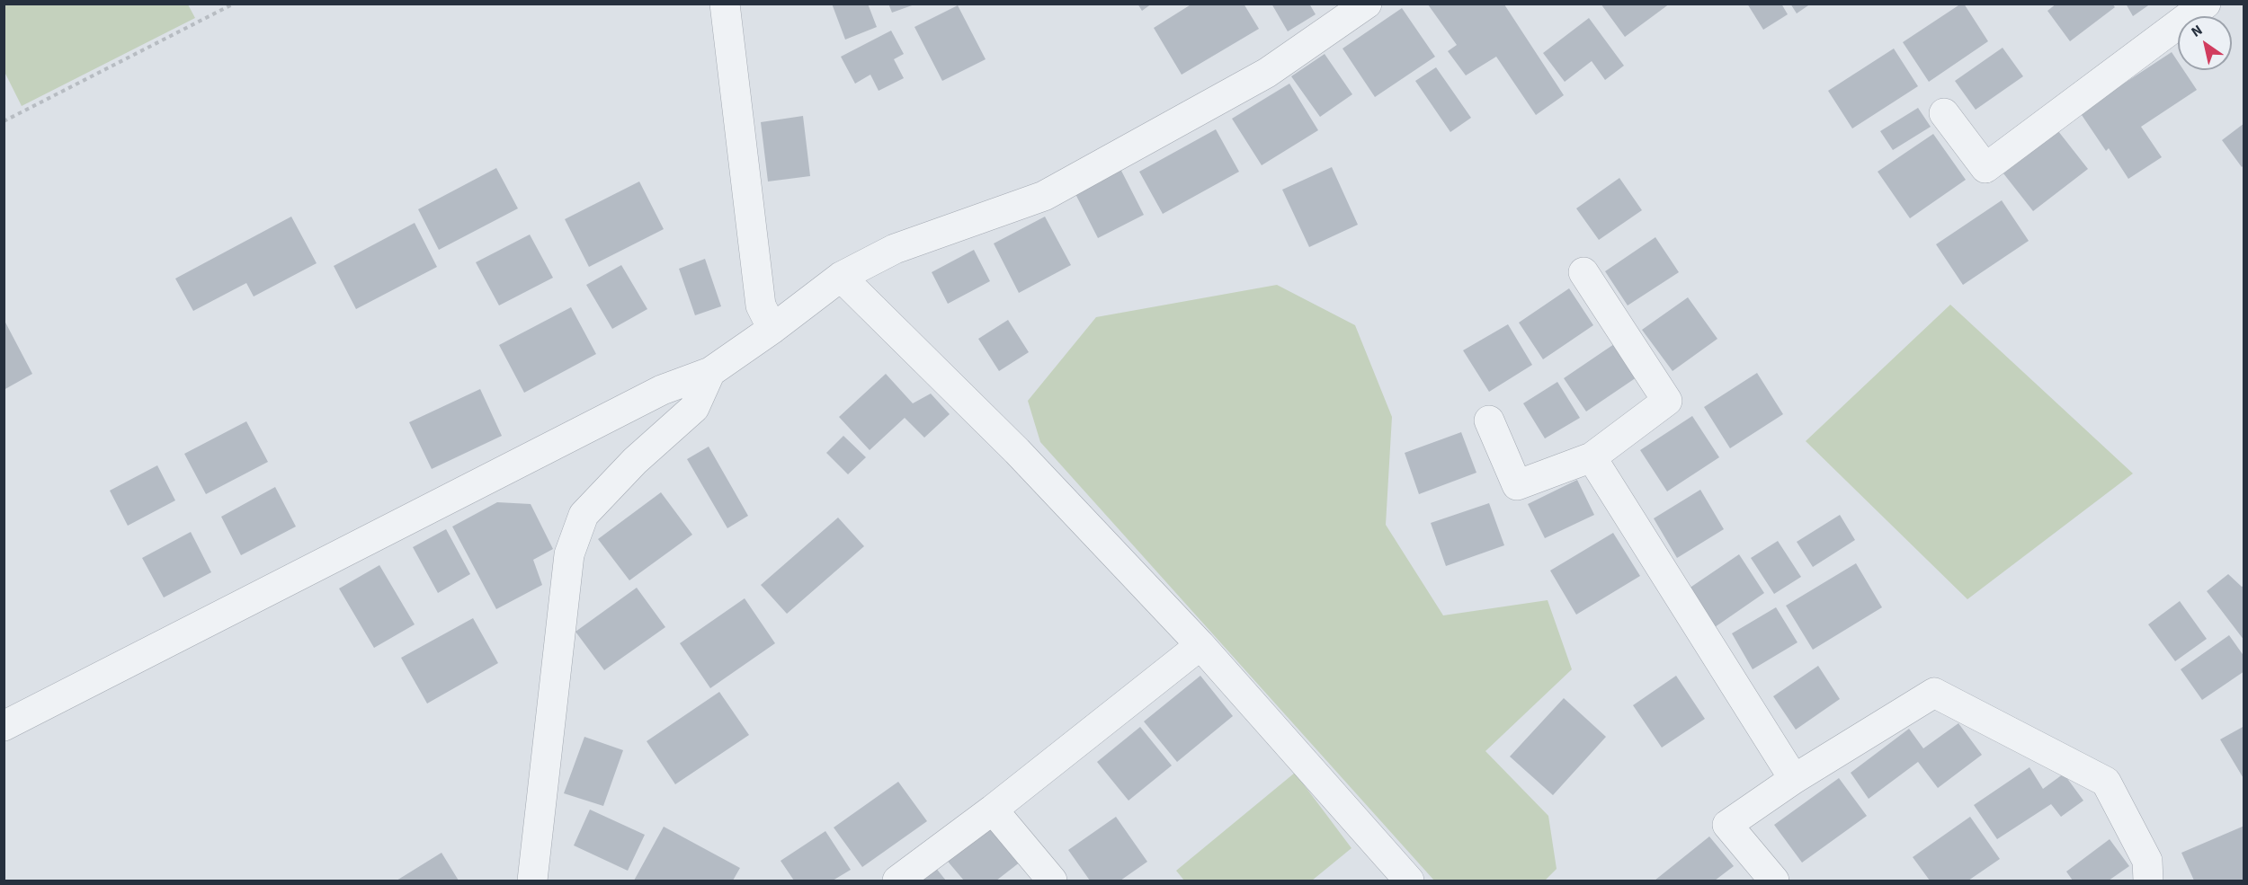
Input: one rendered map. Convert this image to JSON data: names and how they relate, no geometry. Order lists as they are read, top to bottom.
{
  "north": "top left"
}
